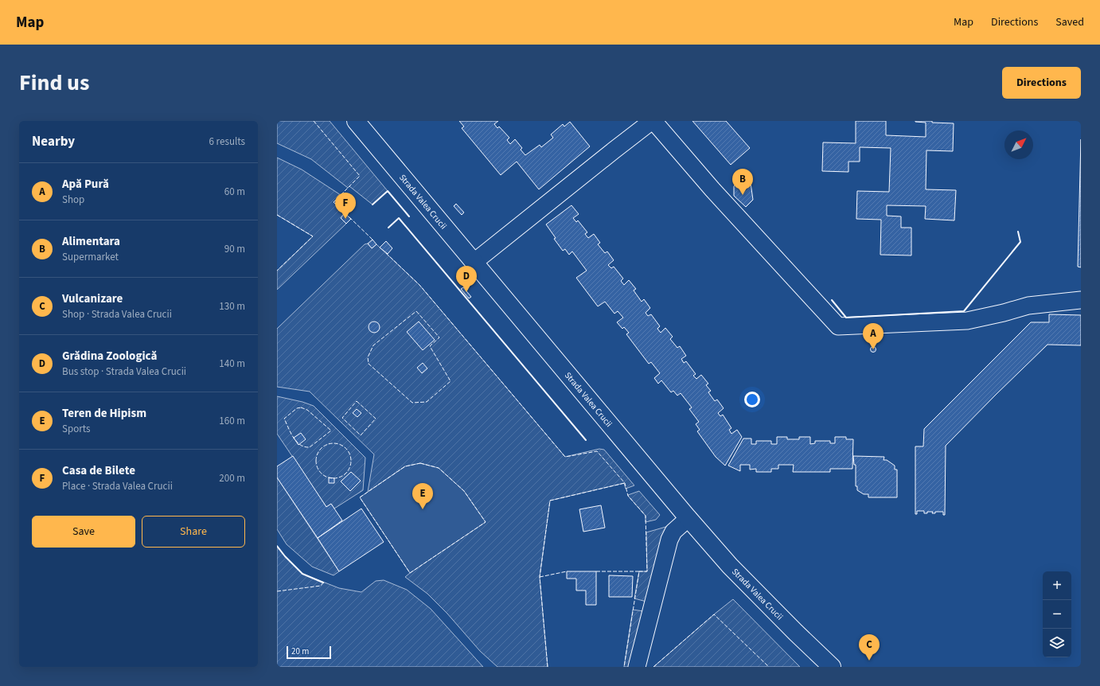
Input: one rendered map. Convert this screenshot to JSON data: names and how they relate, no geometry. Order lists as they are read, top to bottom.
{
  "streets": {
    "main road": ["Strada Valea Crucii"]
  },
  "scale_bar": "20 m",
  "north": "top right",
  "page": {
    "header": "Map",
    "nav": ["Map", "Directions", "Saved"],
    "title": "Find us",
    "buttons": [
      "Directions",
      ["Save", "Share"]
    ],
    "heading": ["Nearby", "6 results"],
    "list": [
      {
        "mark": "A",
        "name": "Apă Pură",
        "note": "Shop",
        "value": "60 m"
      },
      {
        "mark": "B",
        "name": "Alimentara",
        "note": "Supermarket",
        "value": "90 m"
      },
      {
        "mark": "C",
        "name": "Vulcanizare",
        "note": "Shop · Strada Valea Crucii",
        "value": "130 m"
      },
      {
        "mark": "D",
        "name": "Grădina Zoologică",
        "note": "Bus stop · Strada Valea Crucii",
        "value": "140 m"
      },
      {
        "mark": "E",
        "name": "Teren de Hipism",
        "note": "Sports",
        "value": "160 m"
      },
      {
        "mark": "F",
        "name": "Casa de Bilete",
        "note": "Place · Strada Valea Crucii",
        "value": "200 m"
      }
    ],
    "pins": [
      "B",
      "F",
      "D",
      "A",
      "E",
      "C"
    ],
    "map_buttons": ["+", "−"],
    "scale": "20 m"
  }
}
